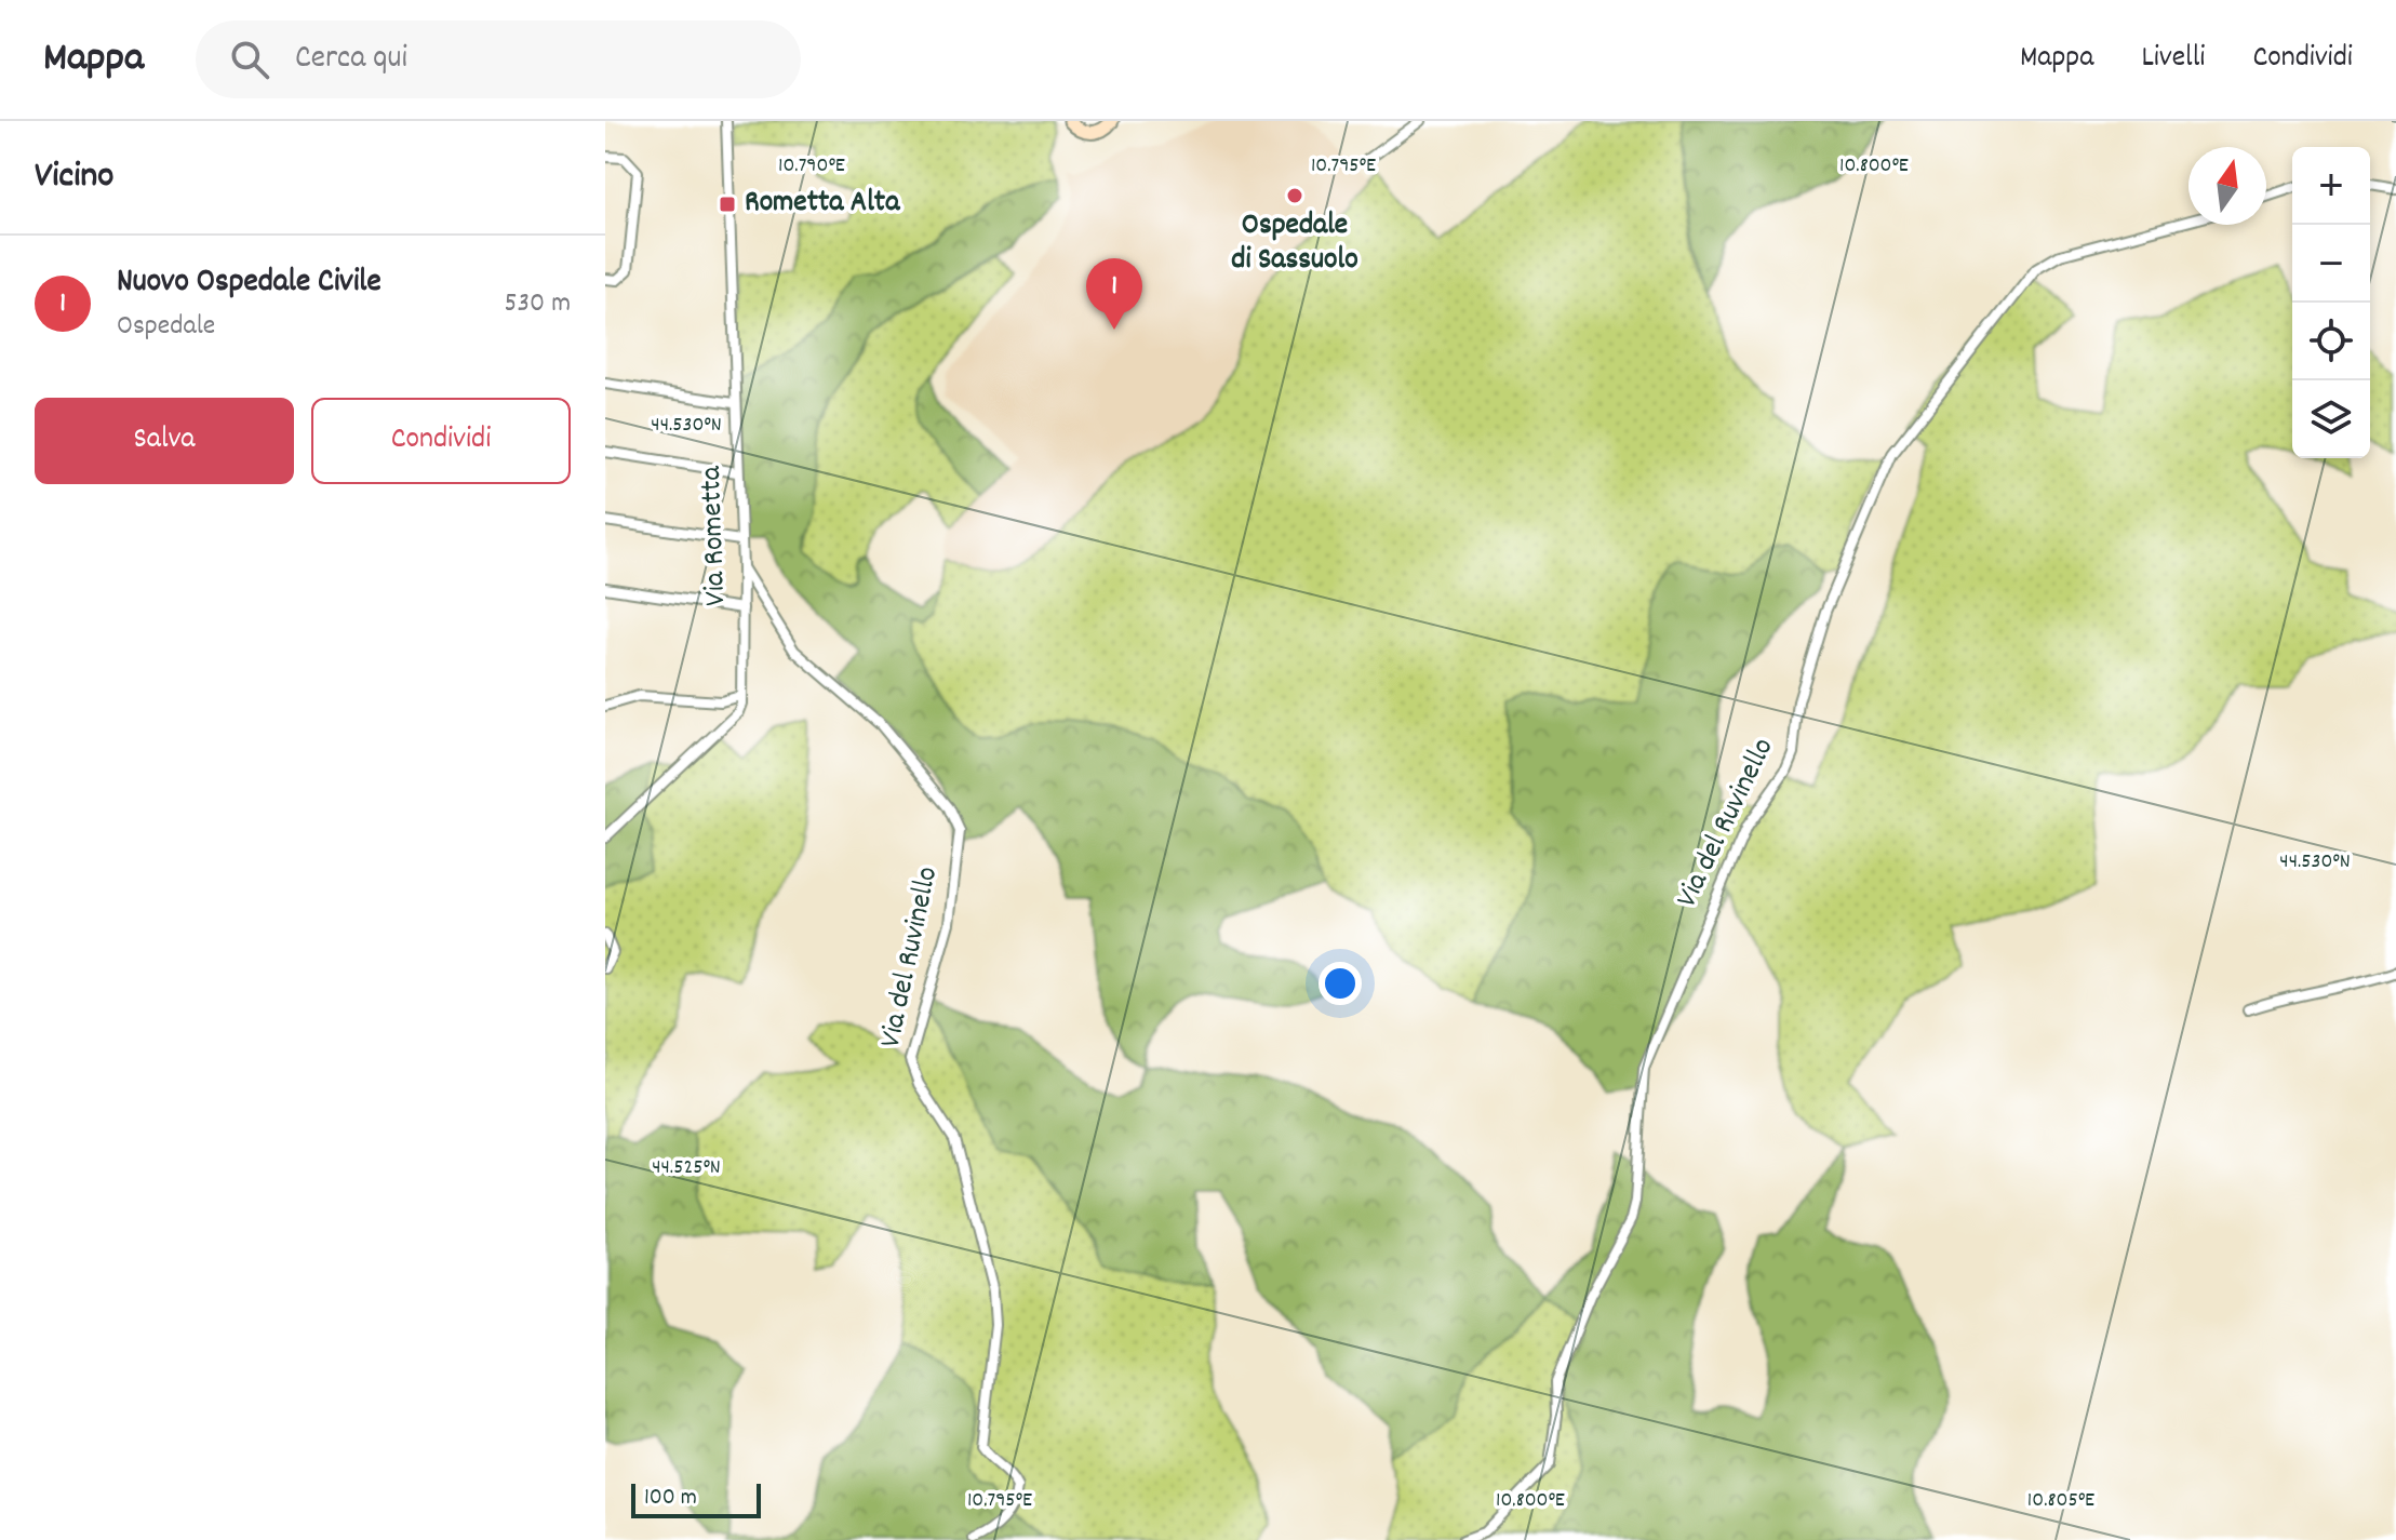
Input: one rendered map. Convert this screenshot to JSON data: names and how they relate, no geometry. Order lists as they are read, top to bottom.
{
  "streets": {
    "street": ["Via Rometta", "Via del Ruvinello"]
  },
  "crossings": [
    ["Via Rometta", "Via del Ruvinello"]
  ],
  "places": {
    "other": ["Ospedale di Sassuolo"],
    "transit": ["Rometta Alta"]
  },
  "scale_bar": "100 m",
  "north": "top",
  "page": {
    "header": "Mappa",
    "search": "Cerca qui",
    "nav": ["Mappa", "Livelli", "Condividi"],
    "heading": "Vicino",
    "map_buttons": ["+", "−"],
    "list": [
      {
        "mark": "1",
        "name": "Nuovo Ospedale Civile",
        "note": "Ospedale",
        "value": "530 m"
      }
    ],
    "pins": "1",
    "buttons": ["Salva", "Condividi"],
    "scale": "100 m"
  },
  "coordinates": [
    "10.795°E",
    "10.790°E",
    "10.800°E",
    "44.530°N",
    "44.525°N",
    "10.805°E"
  ]
}
